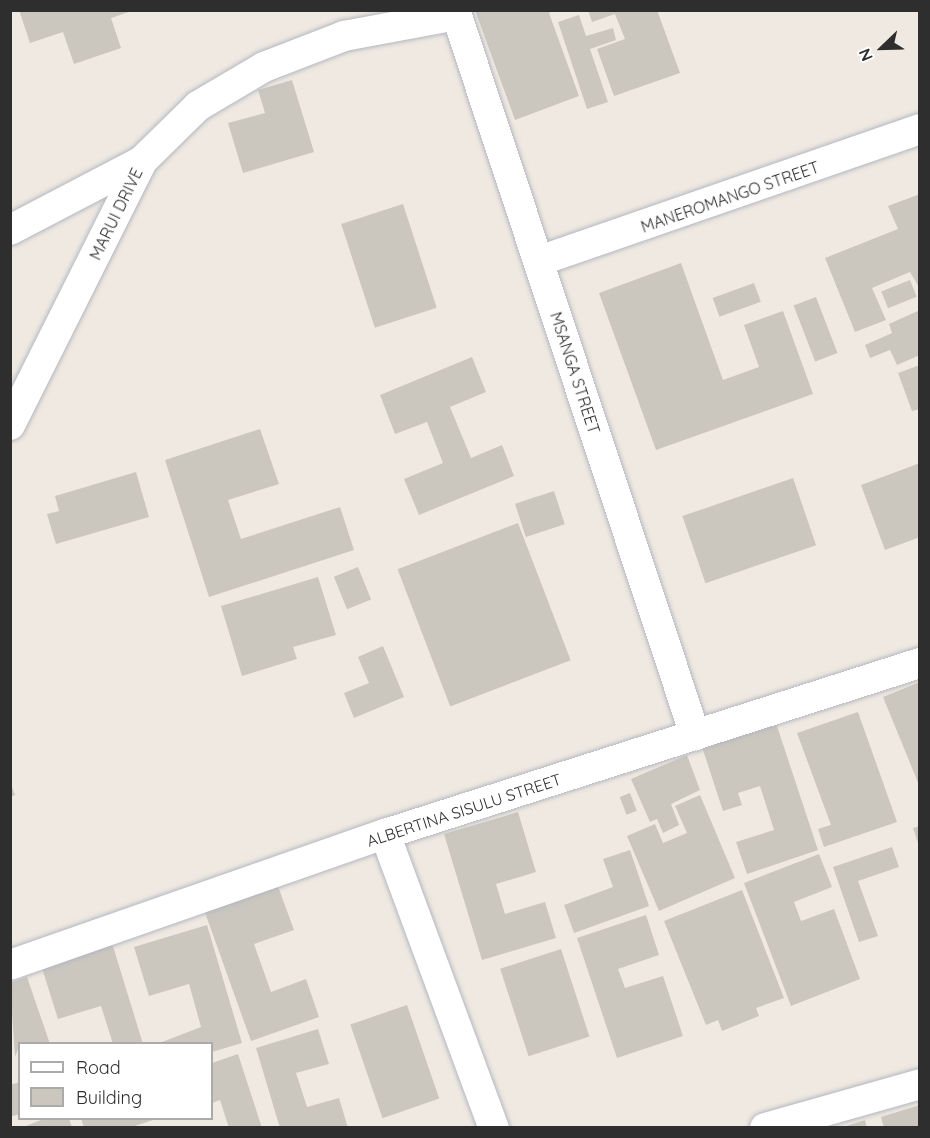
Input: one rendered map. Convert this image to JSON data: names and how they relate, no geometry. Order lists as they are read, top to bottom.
{
  "streets": {
    "street": [
      "MANEROMANGO STREET",
      "MARUI DRIVE",
      "MSANGA STREET",
      "ALBERTINA SISULU STREET"
    ]
  },
  "crossings": [
    ["MANEROMANGO STREET", "MSANGA STREET"],
    ["MARUI DRIVE", "MSANGA STREET"],
    ["MSANGA STREET", "ALBERTINA SISULU STREET"]
  ],
  "legend": ["Road", "Building"],
  "north": "bottom left"
}
